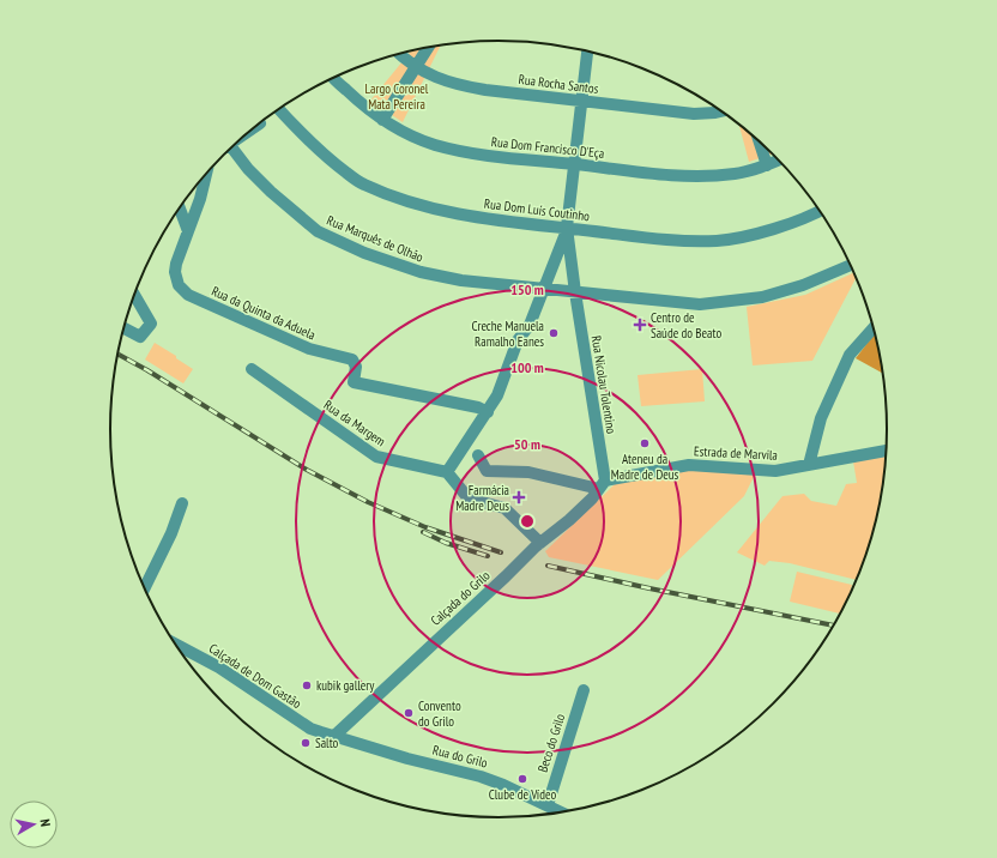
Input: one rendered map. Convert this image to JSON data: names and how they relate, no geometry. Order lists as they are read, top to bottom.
{
  "streets": {
    "street": [
      "Rua Rocha Santos",
      "Rua Dom Francisco D'Eça",
      "Rua Dom Luís Coutinho",
      "Rua Marquês de Olhão",
      "Rua da Quinta da Aduela",
      "Rua Nicolau Tolentino",
      "Rua da Margem",
      "Estrada de Marvila",
      "Calçada do Grilo",
      "Calçada de Dom Gastão",
      "Beco do Grilo",
      "Rua do Grilo"
    ]
  },
  "crossings": [
    ["Rua Marquês de Olhão", "Rua Nicolau Tolentino"],
    ["Rua Nicolau Tolentino", "Estrada de Marvila"],
    ["Rua Nicolau Tolentino", "Calçada do Grilo"],
    ["Estrada de Marvila", "Calçada do Grilo"],
    ["Calçada do Grilo", "Calçada de Dom Gastão"],
    ["Calçada do Grilo", "Rua do Grilo"],
    ["Calçada de Dom Gastão", "Rua do Grilo"],
    ["Beco do Grilo", "Rua do Grilo"]
  ],
  "parks": ["Largo Coronel Mata Pereira"],
  "places": {
    "health": ["Centro de Saúde do Beato", "Farmácia Madre Deus"],
    "other": [
      "Creche Manuela Ramalho Eanes",
      "Ateneu da Madre de Deus",
      "kubik gallery",
      "Convento do Grilo",
      "Salto",
      "Clube de Vídeo"
    ]
  },
  "north": "right",
  "rings": ["150 m", "100 m", "50 m"]
}
